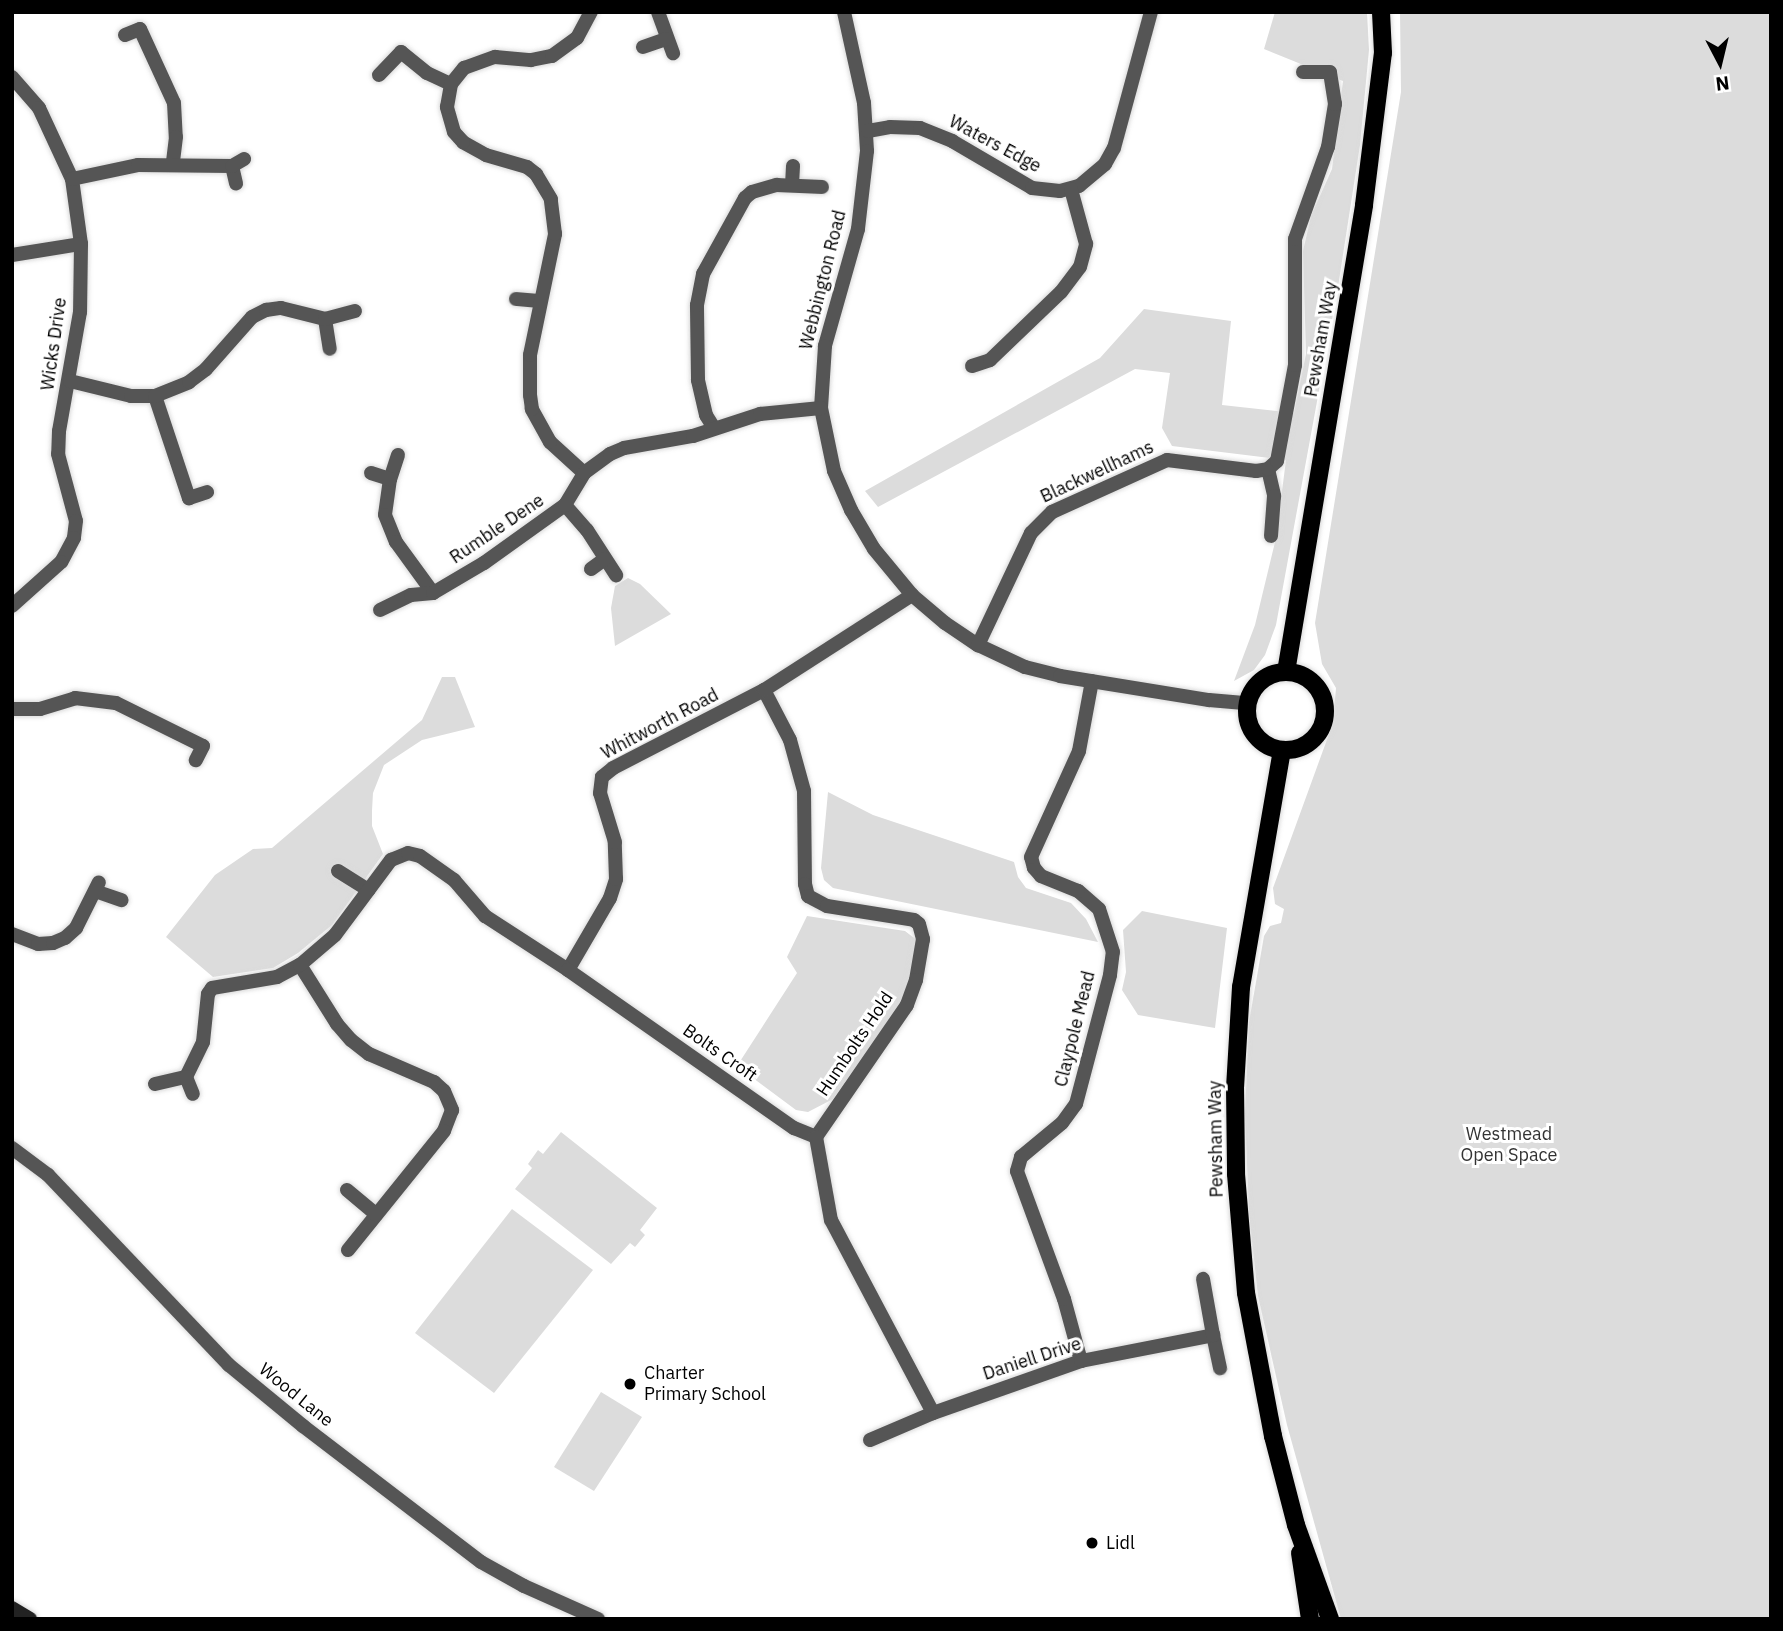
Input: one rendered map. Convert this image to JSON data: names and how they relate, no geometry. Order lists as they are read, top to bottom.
{
  "streets": {
    "main road": ["Pewsham Way"],
    "street": [
      "Waters Edge",
      "Webbington Road",
      "Wicks Drive",
      "Blackwellhams",
      "Rumble Dene",
      "Whitworth Road",
      "Claypole Mead",
      "Humbolts Hold",
      "Bolts Croft",
      "Daniell Drive",
      "Wood Lane"
    ]
  },
  "crossings": [
    ["Waters Edge", "Webbington Road"],
    ["Webbington Road", "Pewsham Way"],
    ["Webbington Road", "Blackwellhams"],
    ["Webbington Road", "Whitworth Road"],
    ["Webbington Road", "Claypole Mead"],
    ["Whitworth Road", "Humbolts Hold"],
    ["Whitworth Road", "Bolts Croft"],
    ["Claypole Mead", "Daniell Drive"],
    ["Humbolts Hold", "Bolts Croft"]
  ],
  "parks": ["Westmead Open Space"],
  "places": ["Charter Primary School", "Lidl"],
  "north": "bottom"
}
